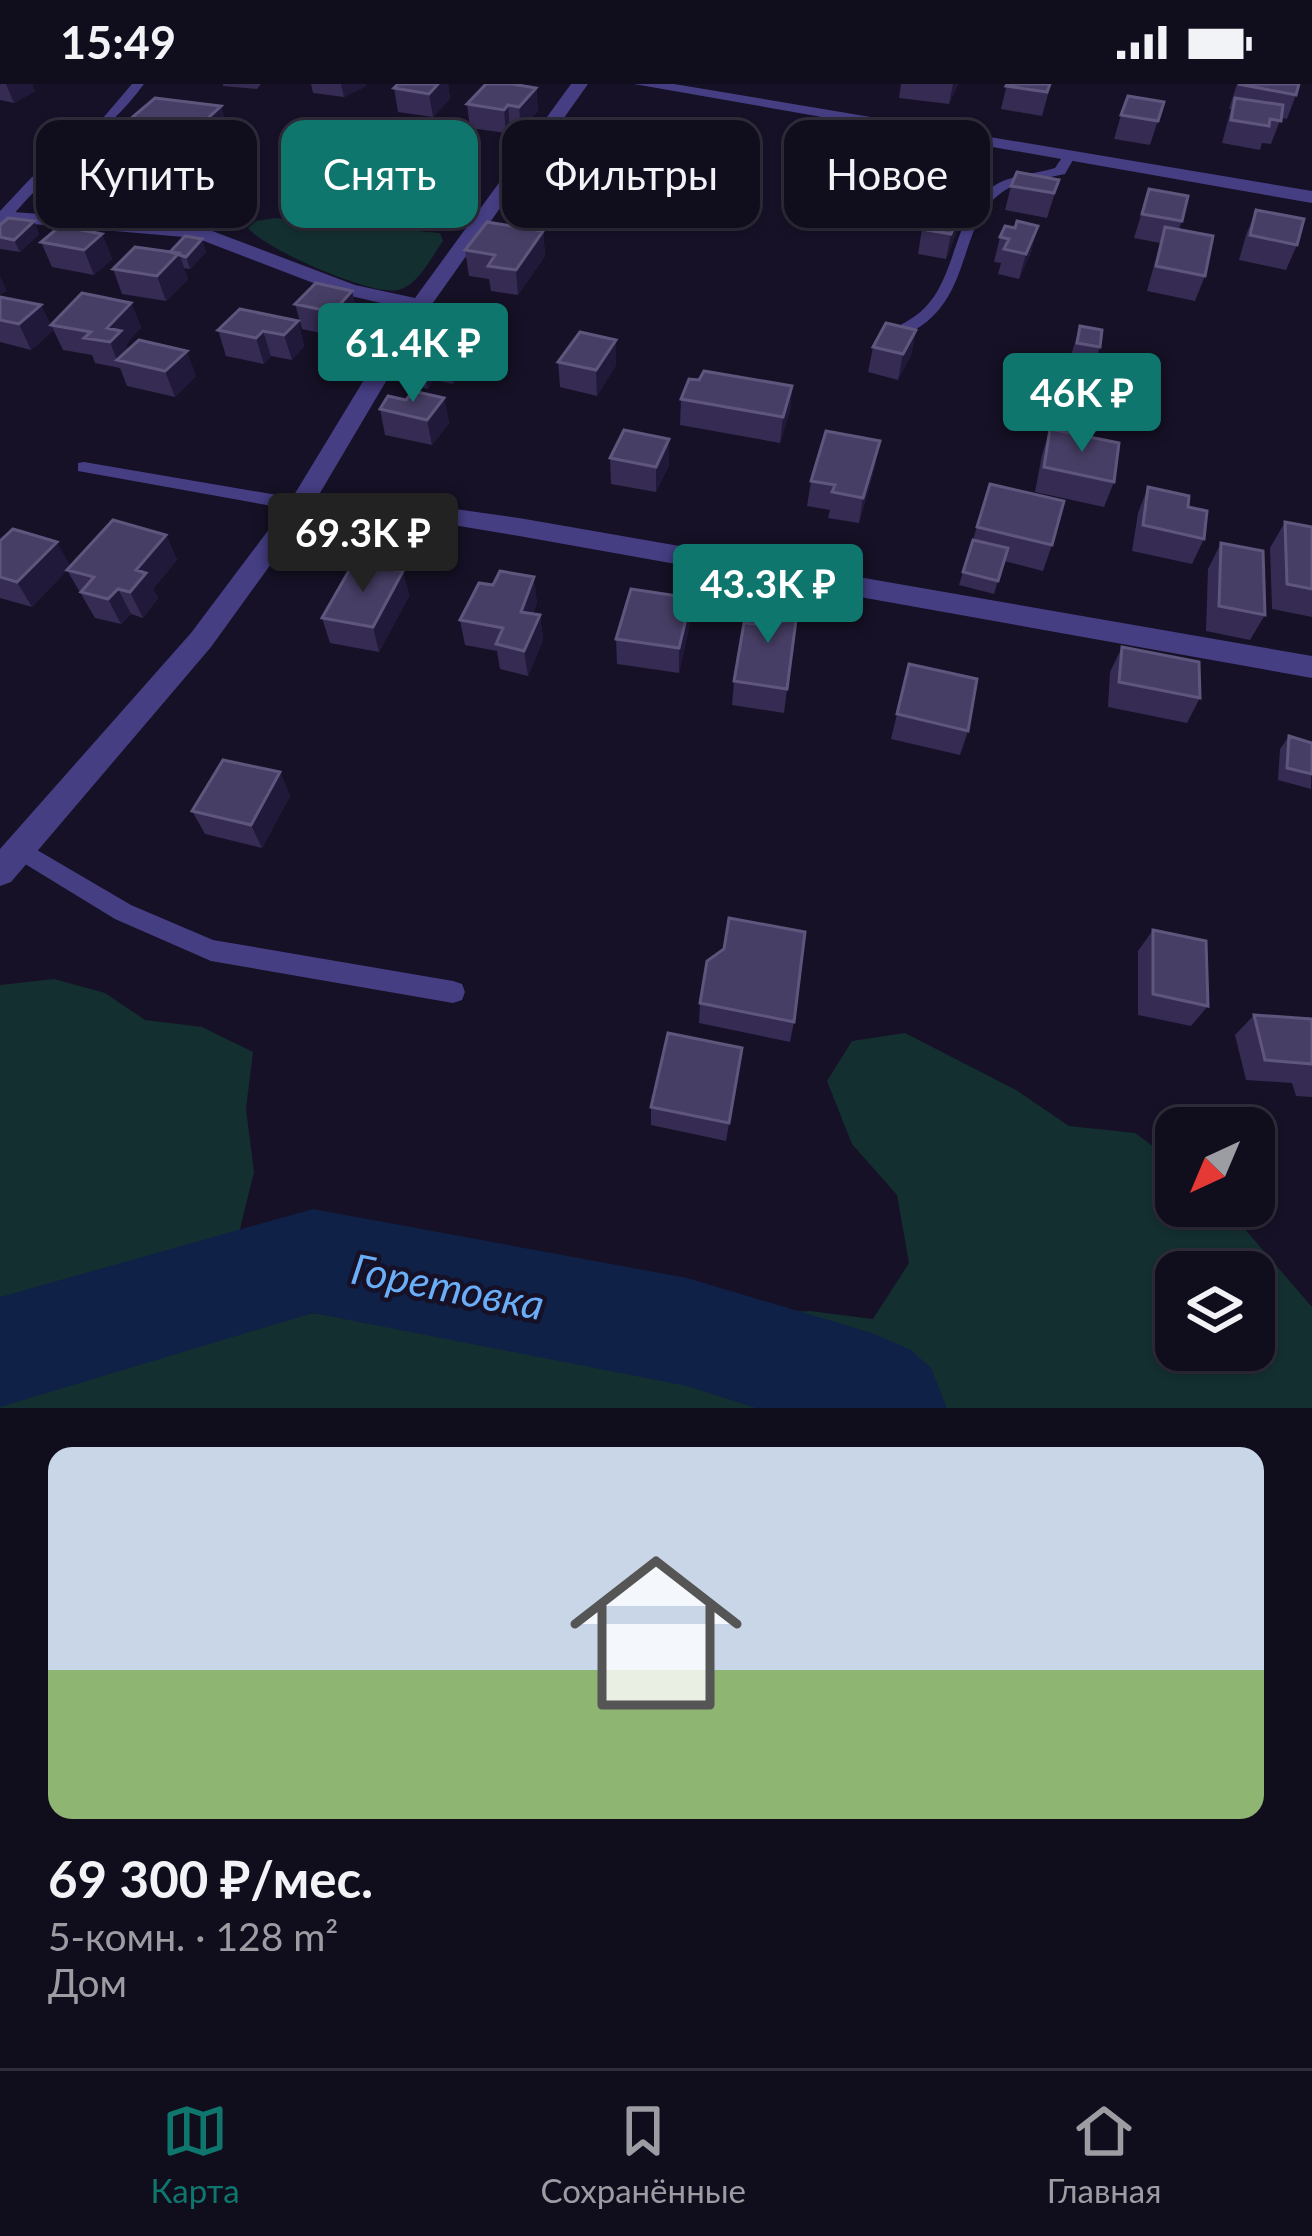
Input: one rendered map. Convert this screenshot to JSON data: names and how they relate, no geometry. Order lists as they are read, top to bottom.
{
  "water": ["Горетовка"],
  "north": "bottom left",
  "page": {
    "status": "15:49",
    "chip": [
      "Купить",
      "Снять",
      "Фильтры",
      "Новое"
    ],
    "price": [
      "61.4K ₽",
      "46K ₽",
      "69.3K ₽",
      "43.3K ₽"
    ],
    "list": [
      {
        "name": "69 300 ₽/мес.",
        "note": "5-комн. · 128 m² · Дом"
      }
    ],
    "tabs": ["Карта", "Сохранённые", "Главная"]
  }
}
